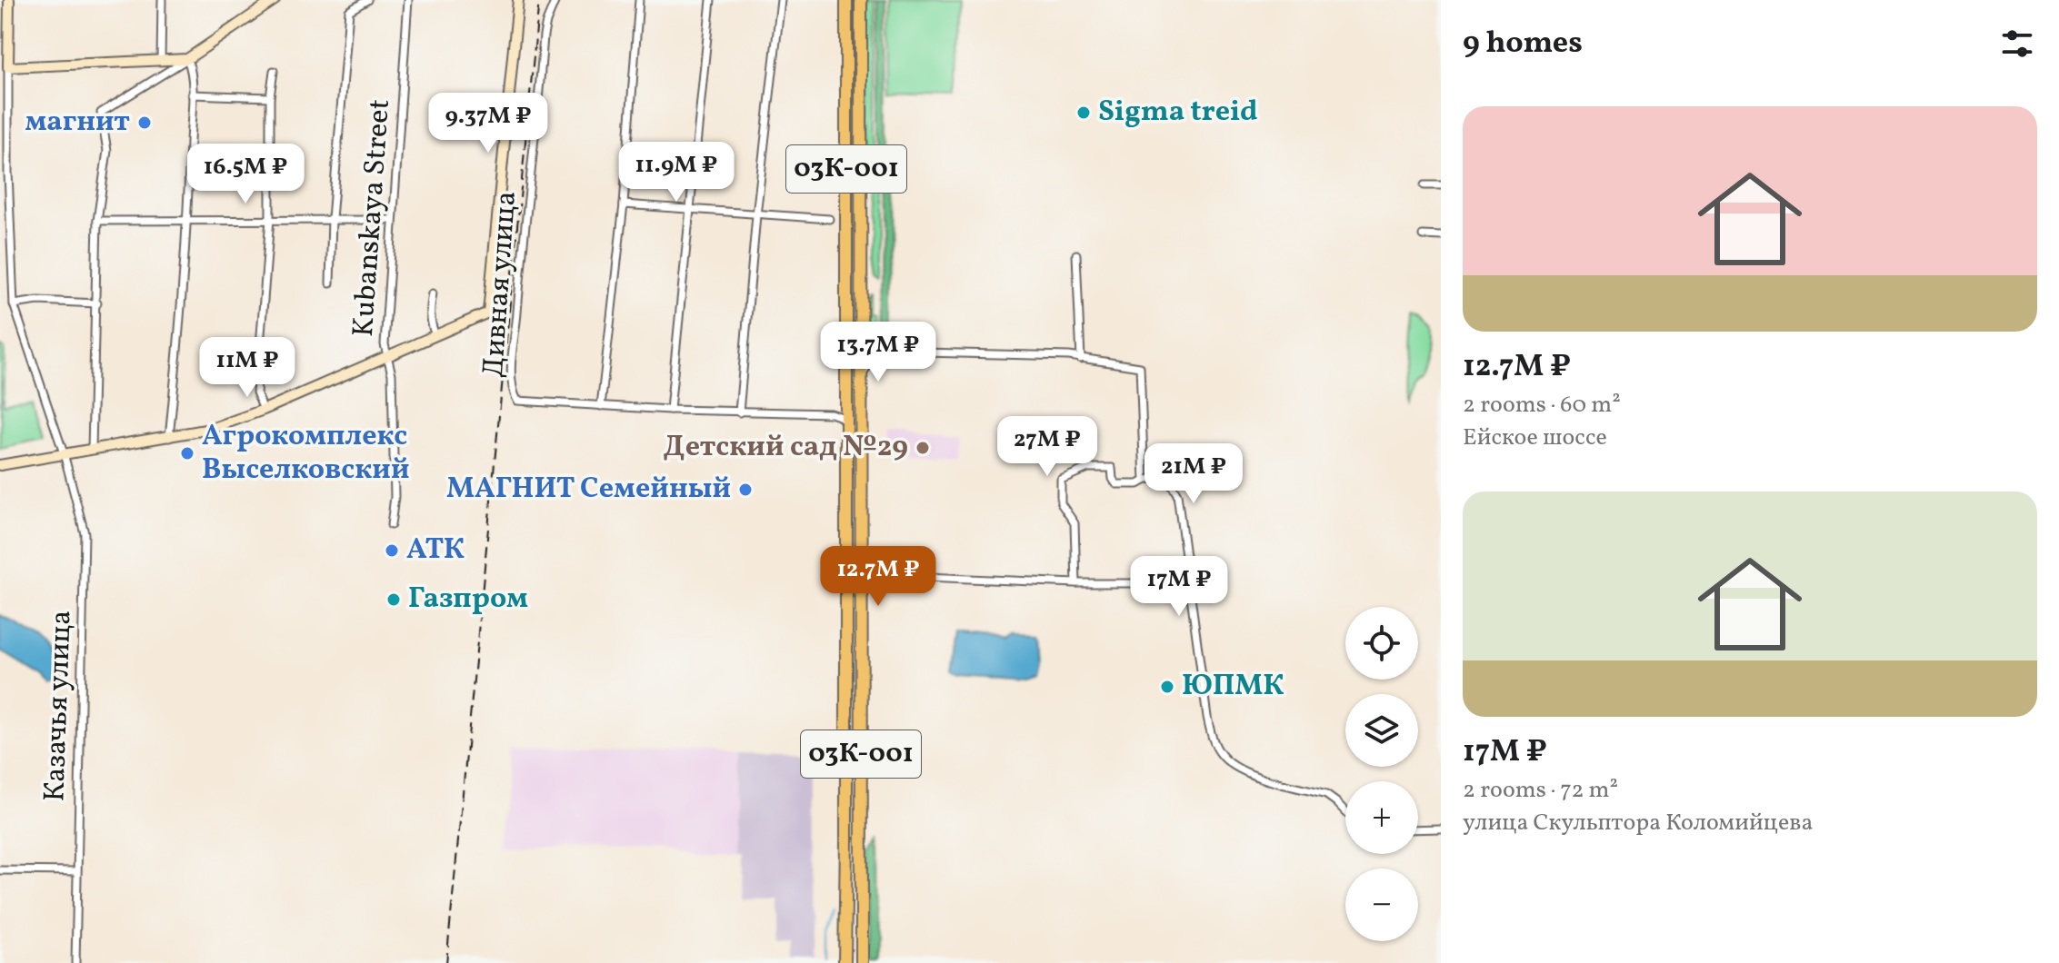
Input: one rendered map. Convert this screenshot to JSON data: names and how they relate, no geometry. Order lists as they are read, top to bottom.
{
  "streets": {
    "main road": ["03К-001"],
    "street": ["Kubanskaya Street", "Дивная улица", "Казачья улица"]
  },
  "places": [
    "Sigma treid",
    "магнит",
    "Детский сад №29",
    "Агрокомплекс Выселковский",
    "МАГНИТ Семейный",
    "АТК",
    "Газпром",
    "ЮПМК"
  ],
  "page": {
    "heading": "9 homes",
    "list": [
      {
        "name": "12.7M ₽",
        "note": "2 rooms · 60 m² · Ейское шоссе"
      },
      {
        "name": "17M ₽",
        "note": "2 rooms · 72 m² · улица Скульптора Коломийцева"
      }
    ],
    "price": [
      "9.37M ₽",
      "11.9M ₽",
      "16.5M ₽",
      "13.7M ₽",
      "11M ₽",
      "27M ₽",
      "21M ₽",
      "12.7M ₽",
      "17M ₽"
    ],
    "map_buttons": ["+", "−"]
  }
}
